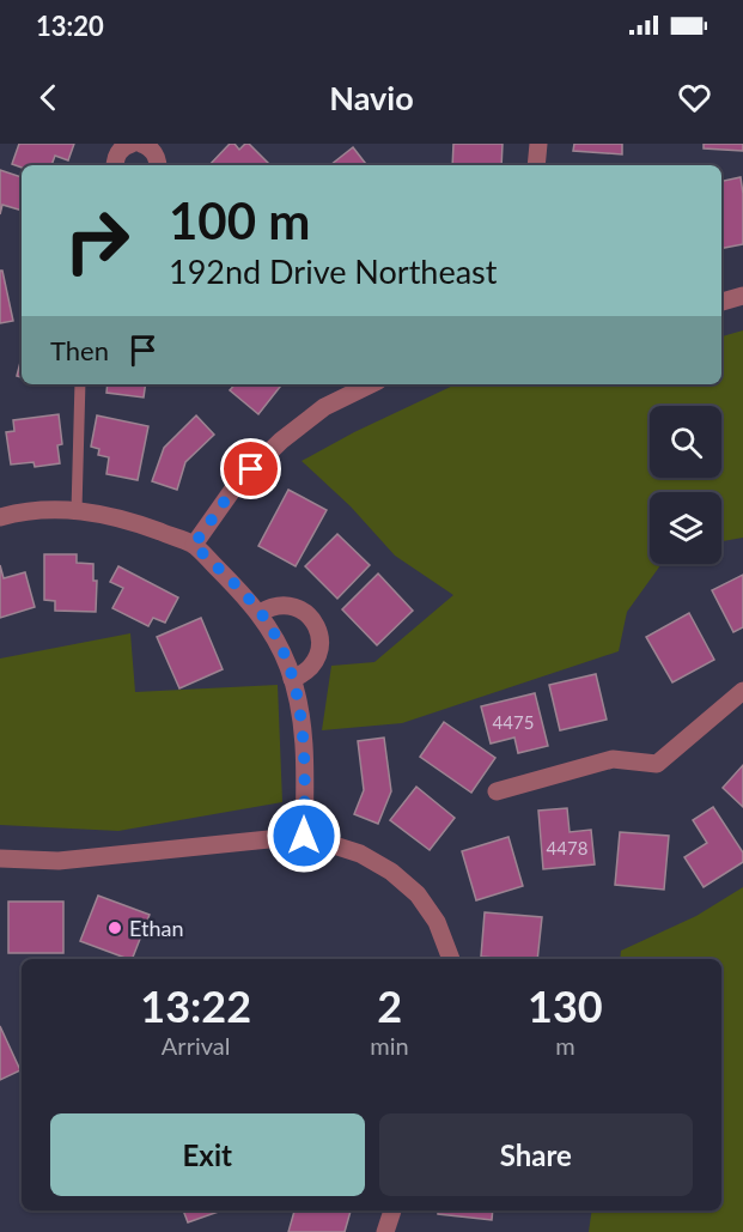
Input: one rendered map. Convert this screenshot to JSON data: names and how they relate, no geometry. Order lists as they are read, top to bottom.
{
  "places": ["Ethan"],
  "house_numbers": ["4475", "4478"],
  "page": {
    "status": "13:20",
    "header": "Navio",
    "turn": ["100 m", "192nd Drive Northeast"],
    "then": "Then",
    "eta": [
      "13:22",
      "Arrival",
      "2",
      "min",
      "130",
      "m"
    ],
    "buttons": ["Exit", "Share"]
  }
}
